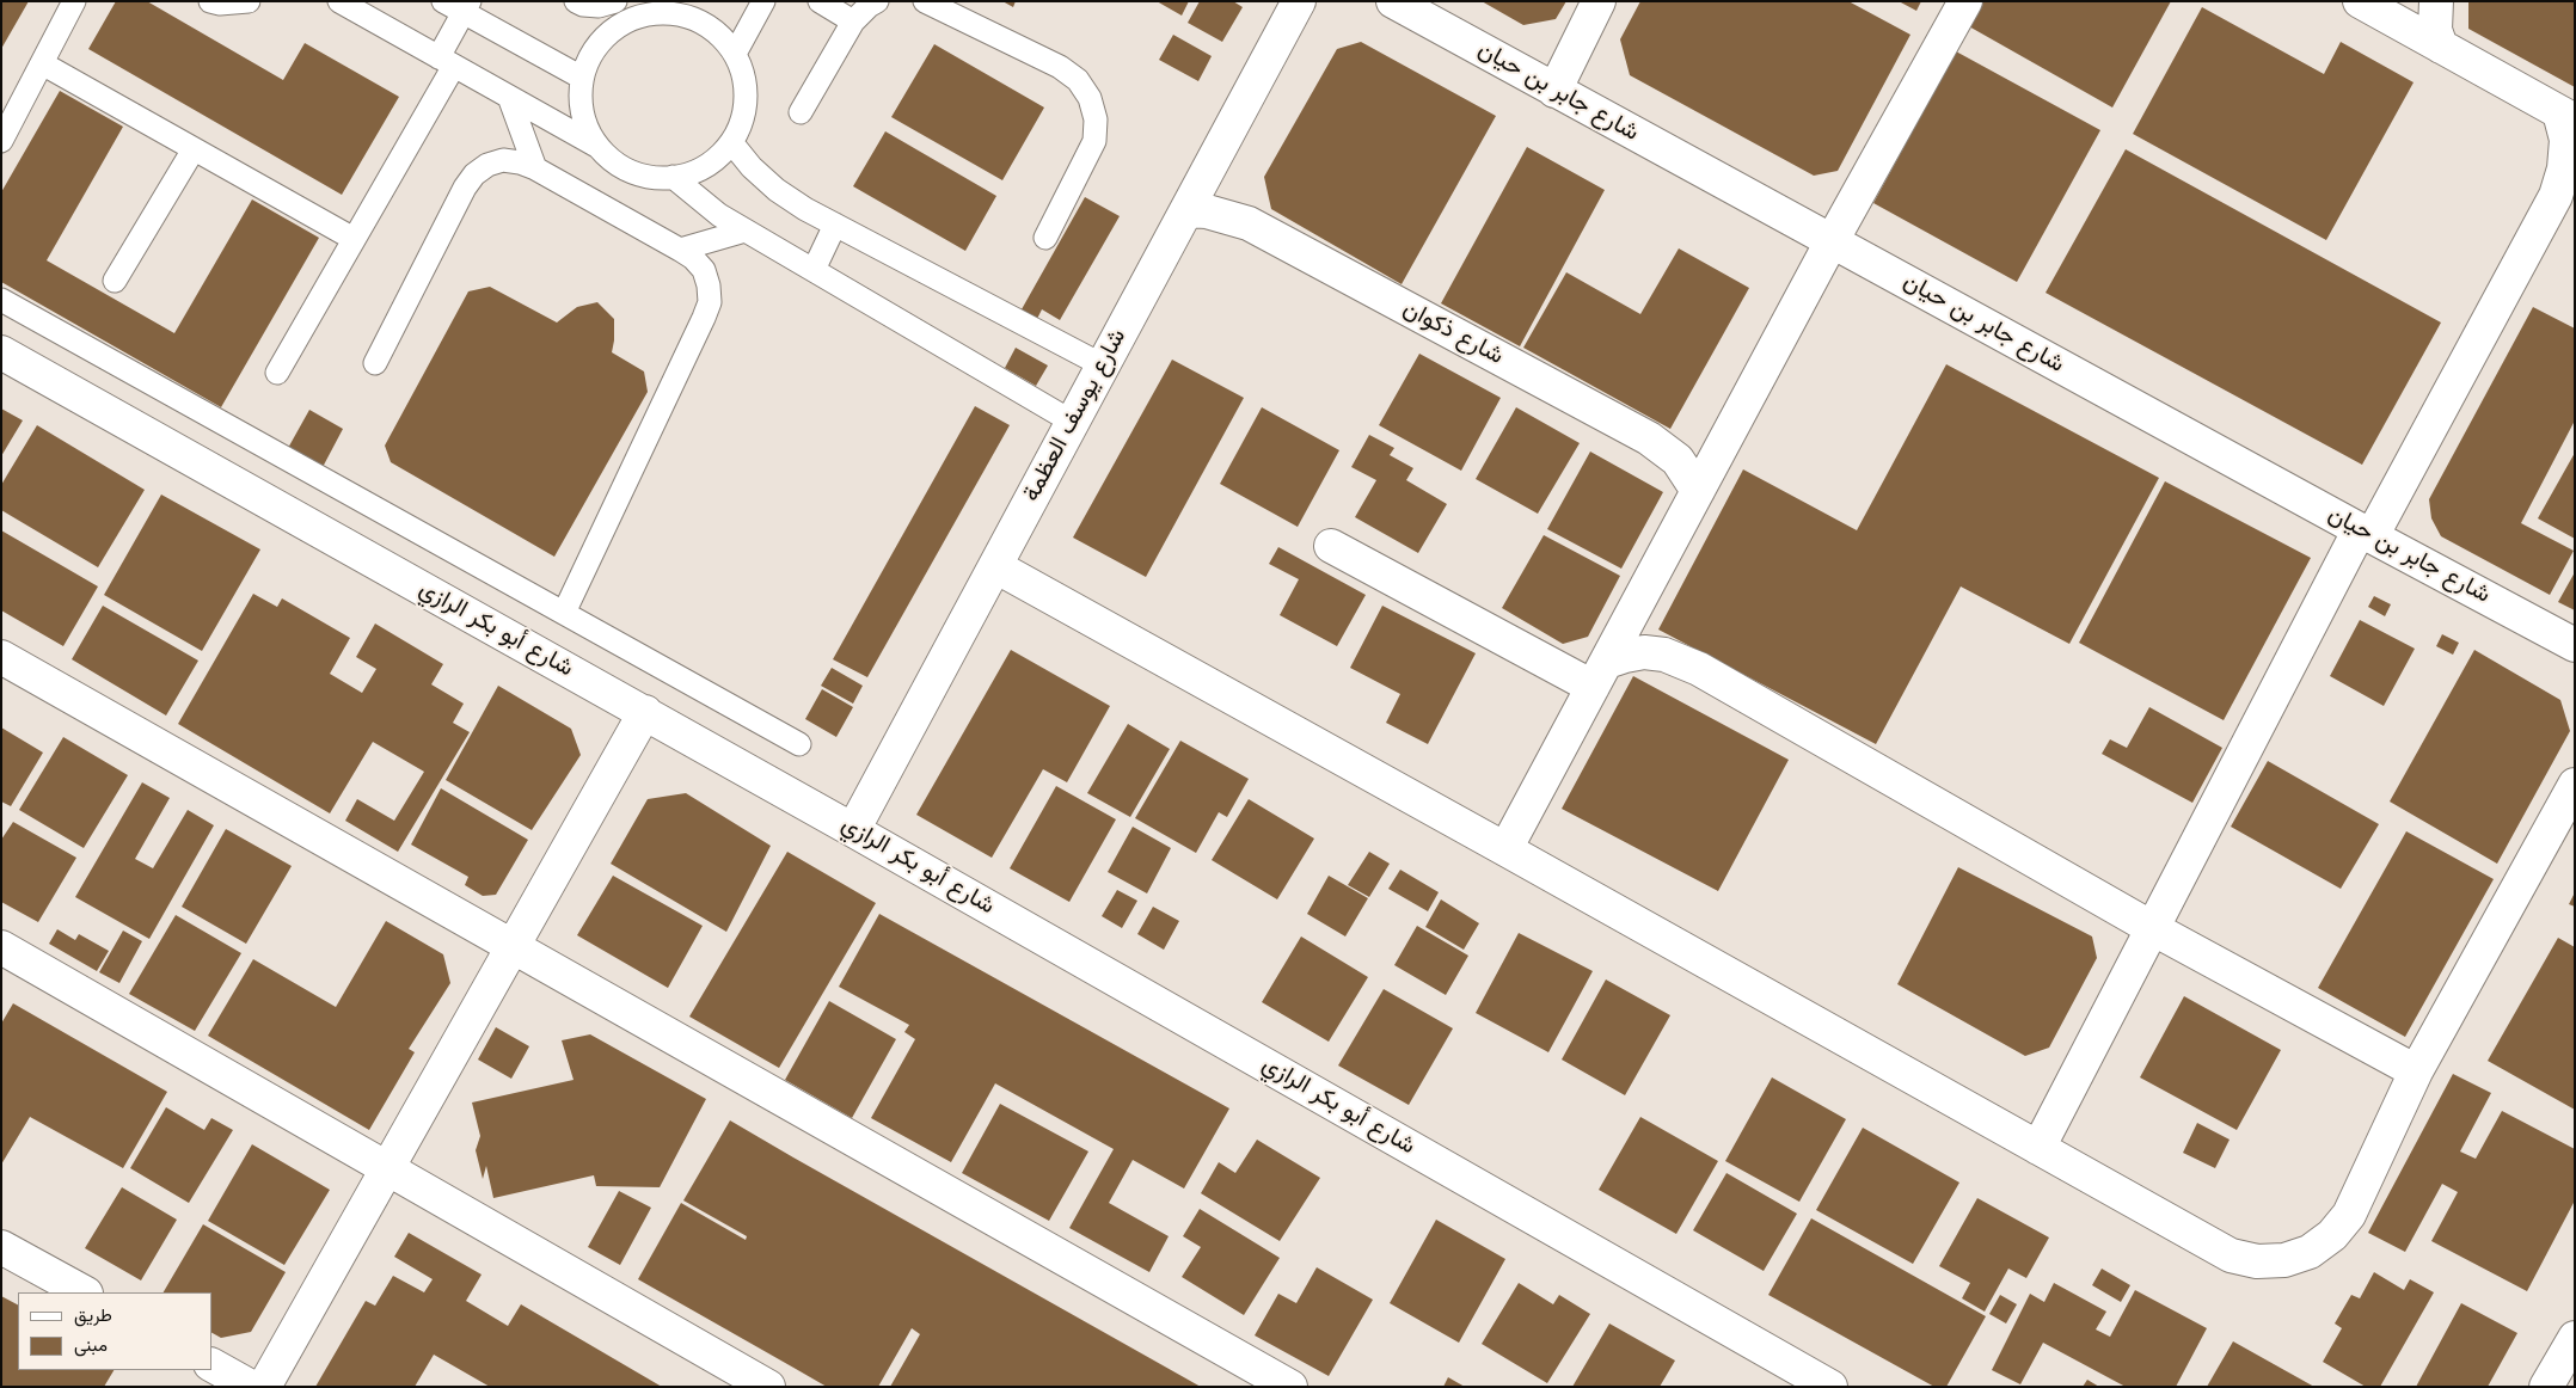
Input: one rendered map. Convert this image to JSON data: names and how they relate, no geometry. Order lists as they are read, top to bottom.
{
  "streets": {
    "street": [
      "شارع جابر بن حيان",
      "شارع ذكوان",
      "شارع يوسف العظمة",
      "شارع أبو بكر الرازي"
    ]
  },
  "crossings": [
    ["شارع ذكوان", "شارع يوسف العظمة"],
    ["شارع يوسف العظمة", "شارع أبو بكر الرازي"]
  ],
  "legend": ["طريق", "مبنى"]
}
